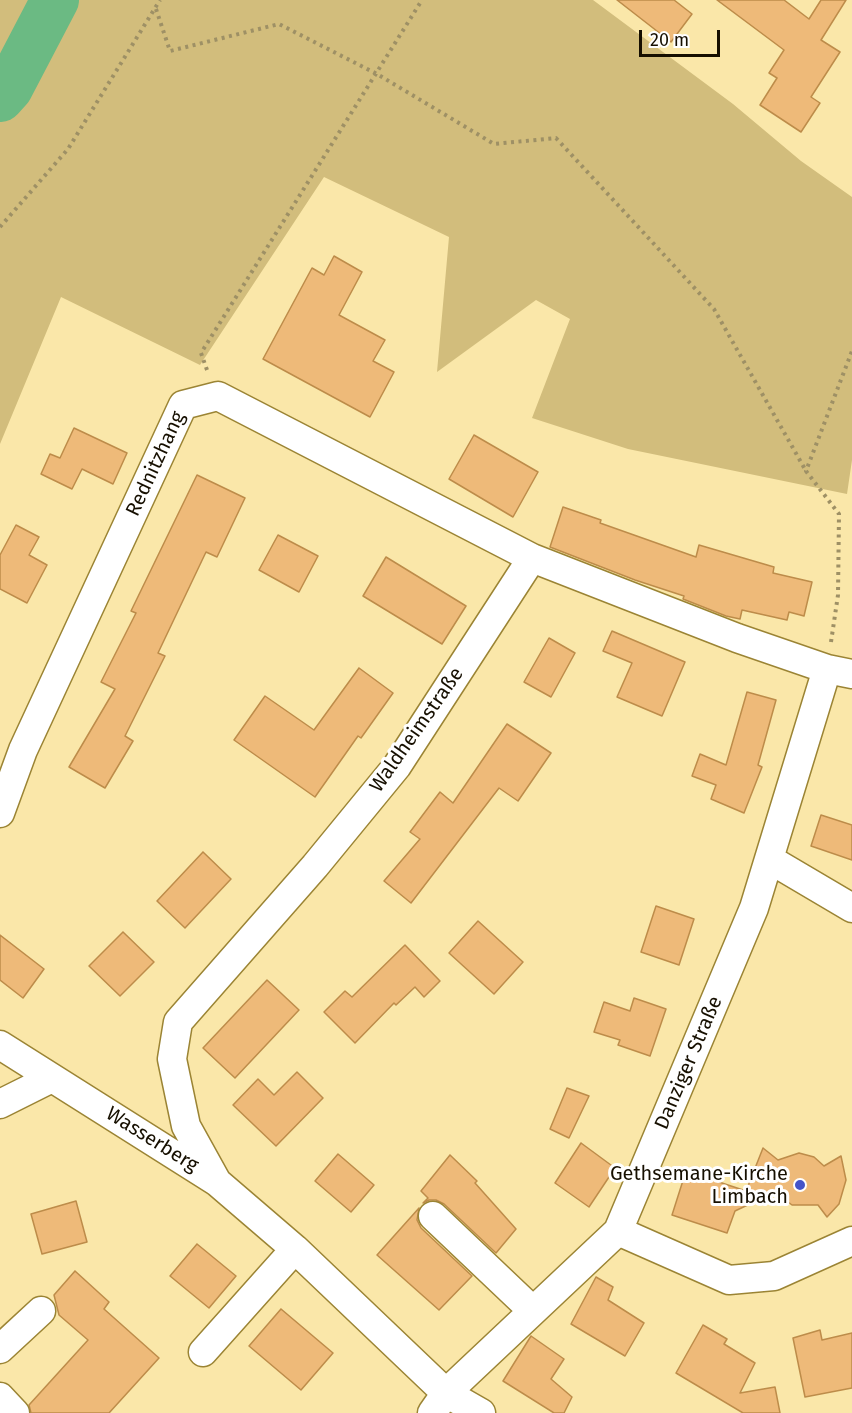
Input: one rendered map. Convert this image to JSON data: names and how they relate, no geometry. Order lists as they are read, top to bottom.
{
  "streets": {
    "street": [
      "Rednitzhang",
      "Waldheimstraße",
      "Danziger Straße",
      "Wasserberg"
    ]
  },
  "crossings": [
    ["Waldheimstraße", "Wasserberg"],
    ["Danziger Straße", "Wasserberg"]
  ],
  "places": ["Gethsemane-Kirche Limbach"],
  "scale_bar": "20 m"
}
